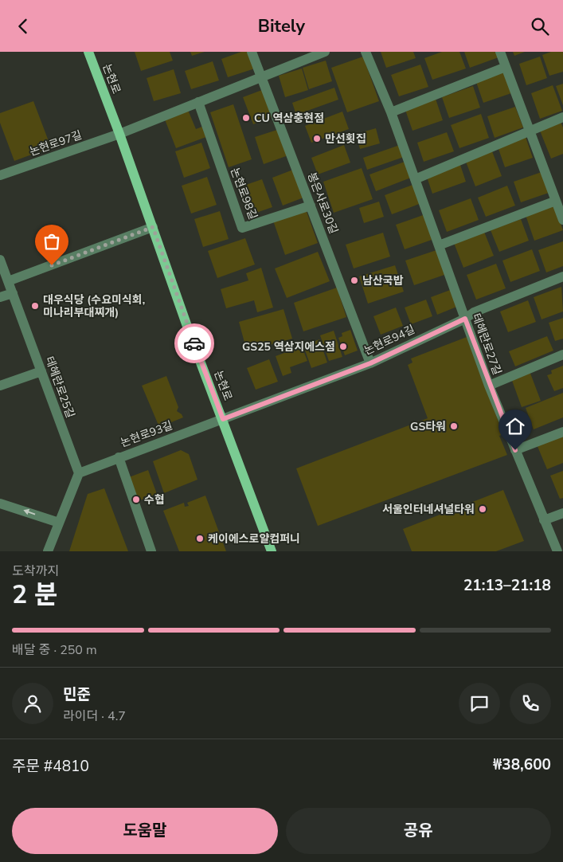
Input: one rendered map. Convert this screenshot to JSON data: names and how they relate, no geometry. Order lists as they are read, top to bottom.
{
  "streets": {
    "main road": ["논현로"],
    "street": [
      "논현로97길",
      "논현로98길",
      "봉은사로30길",
      "논현로94길",
      "테헤란로27길",
      "테헤란로25길",
      "논현로93길"
    ]
  },
  "crossings": [
    ["논현로", "논현로97길"],
    ["논현로", "논현로94길"],
    ["논현로", "논현로93길"],
    ["논현로98길", "봉은사로30길"],
    ["봉은사로30길", "논현로94길"],
    ["논현로94길", "테헤란로27길"],
    ["논현로94길", "논현로93길"],
    ["테헤란로25길", "논현로93길"]
  ],
  "places": [
    "CU 역삼충현점",
    "만선횟집",
    "남산국밥",
    "대우식당 (수요미식회, 미나리부대찌개)",
    "GS25 역삼지에스점",
    "GS타워",
    "수협",
    "서울인터네셔널타워",
    "케이에스로얄컴퍼니"
  ],
  "page": {
    "header": "Bitely",
    "heading": ["2 분", "도착까지", "21:13–21:18"],
    "panel": [
      "민준",
      "라이더 · 4.7",
      "주문 #4810",
      "₩38,600"
    ],
    "bar": "배달 중 · 250 m",
    "buttons": ["도움말", "공유"]
  }
}
